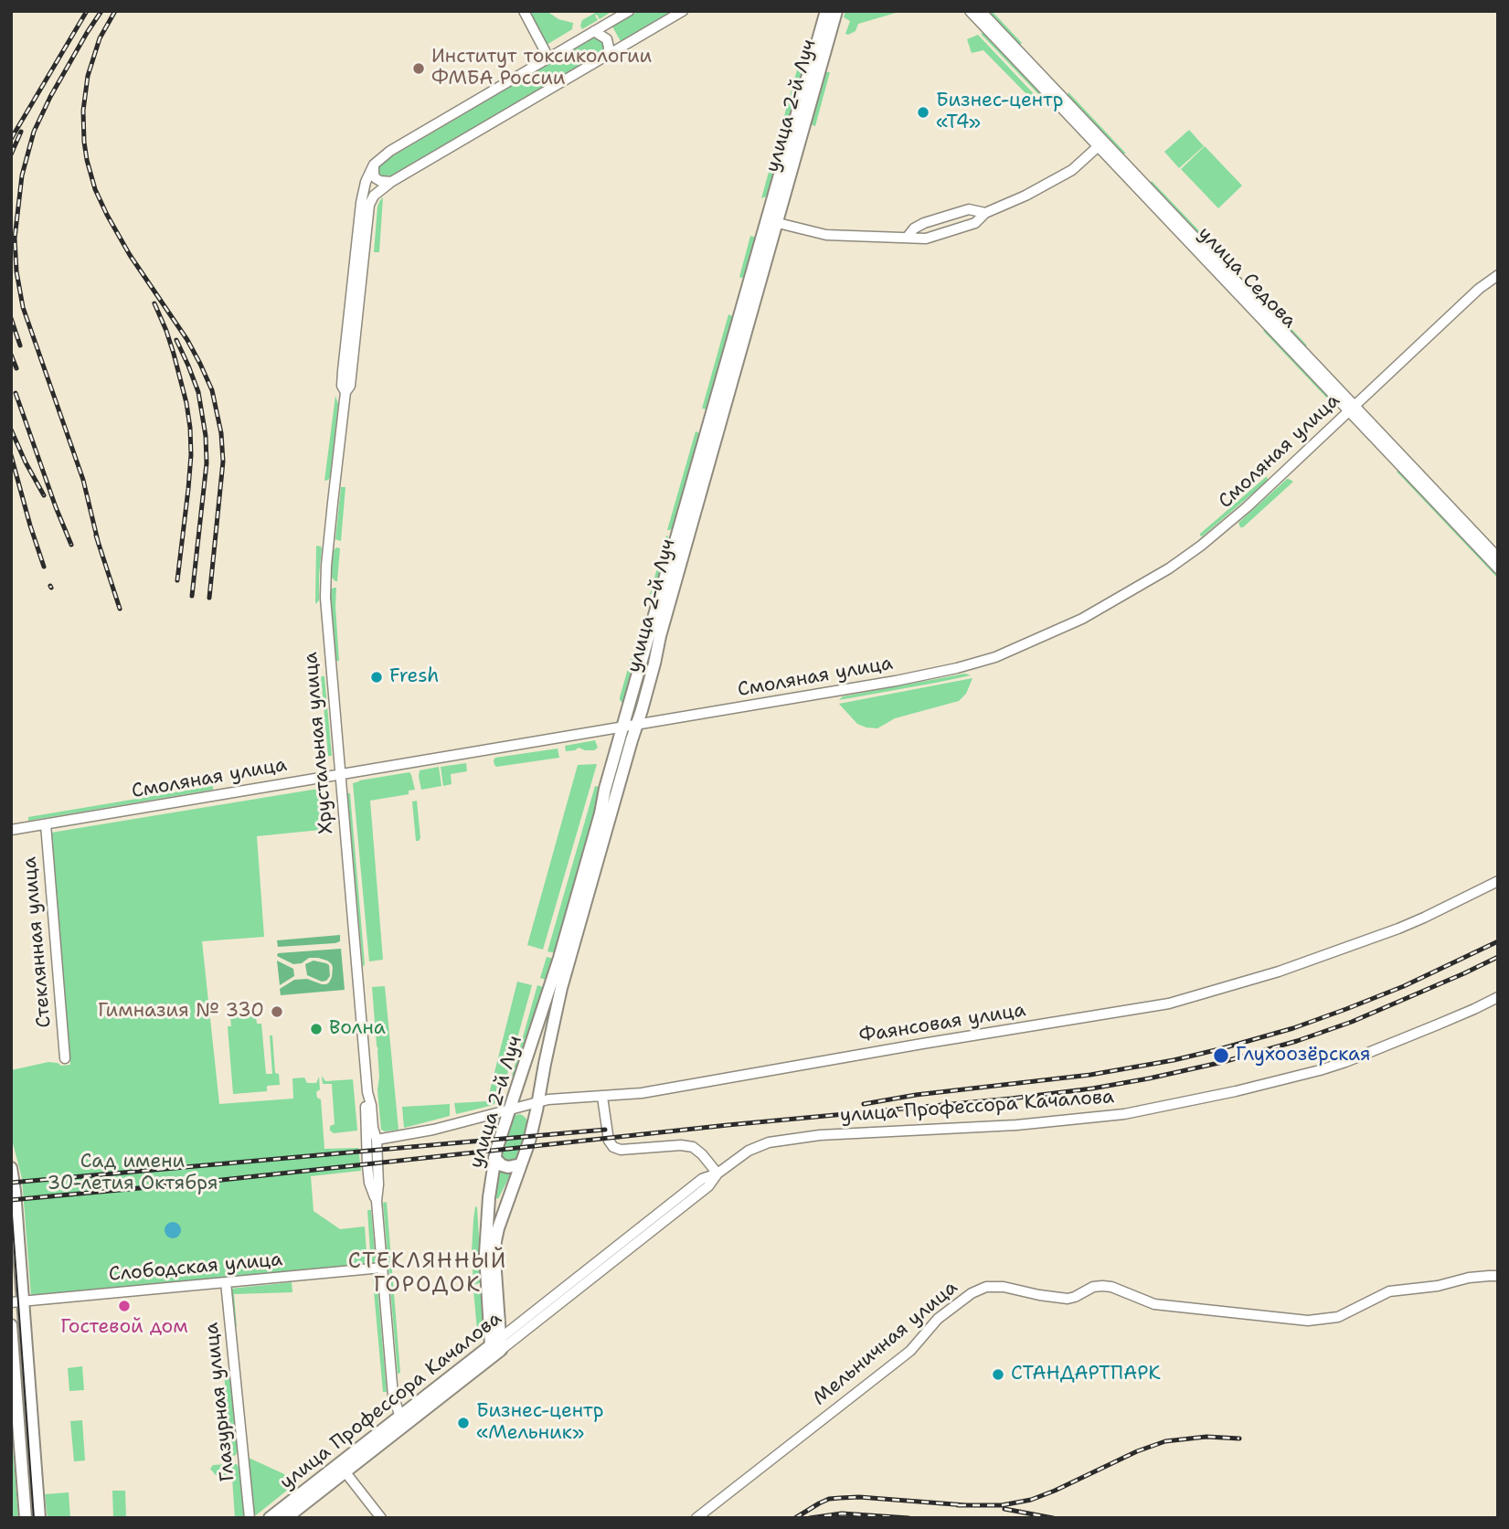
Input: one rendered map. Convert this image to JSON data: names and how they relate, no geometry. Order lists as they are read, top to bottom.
{
  "streets": {
    "main road": ["улица 2-й Луч", "улица Профессора Качалова"],
    "street": [
      "улица Седова",
      "Смоляная улица",
      "Хрустальная улица",
      "Стеклянная улица",
      "Фаянсовая улица",
      "Слободская улица",
      "Мельничная улица",
      "Глазурная улица"
    ]
  },
  "crossings": [
    ["улица 2-й Луч", "Смоляная улица"],
    ["улица 2-й Луч", "Фаянсовая улица"],
    ["улица 2-й Луч", "улица Профессора Качалова"],
    ["улица Седова", "Смоляная улица"],
    ["Смоляная улица", "Хрустальная улица"],
    ["Смоляная улица", "Стеклянная улица"],
    ["Хрустальная улица", "Фаянсовая улица"],
    ["Хрустальная улица", "улица Профессора Качалова"],
    ["Хрустальная улица", "Слободская улица"],
    ["Слободская улица", "Глазурная улица"]
  ],
  "districts": ["СТЕКЛЯННЫЙ ГОРОДОК"],
  "parks": ["Сад имени 30-летия Октября"],
  "places": [
    "Институт токсикологии ФМБА России",
    "Бизнес-центр «Т4»",
    "Fresh",
    "Гимназия № 330",
    "Волна",
    "Глухоозёрская",
    "Гостевой дом",
    "СТАНДАРТПАРК",
    "Бизнес-центр «Мельник»"
  ]
}
